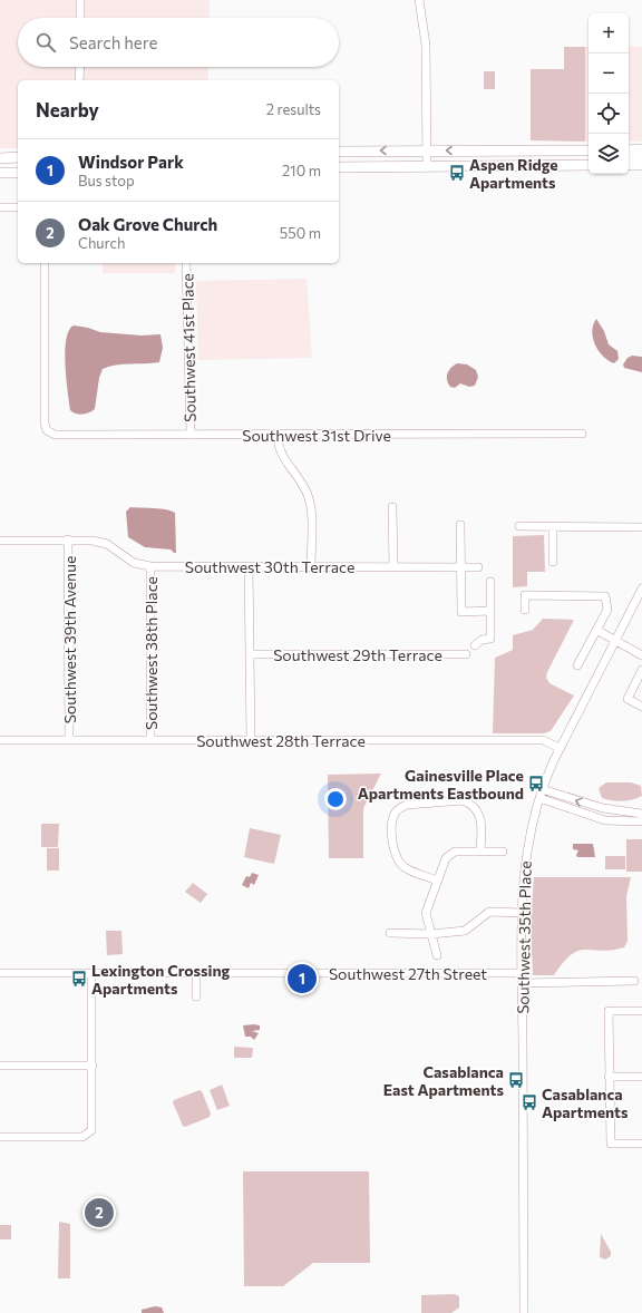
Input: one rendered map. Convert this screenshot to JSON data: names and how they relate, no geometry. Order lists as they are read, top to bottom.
{
  "streets": {
    "street": [
      "Southwest 41st Place",
      "Southwest 31st Drive",
      "Southwest 30th Terrace",
      "Southwest 39th Avenue",
      "Southwest 38th Place",
      "Southwest 29th Terrace",
      "Southwest 28th Terrace",
      "Southwest 35th Place",
      "Southwest 27th Street"
    ]
  },
  "crossings": [
    ["Southwest 41st Place", "Southwest 31st Drive"],
    ["Southwest 30th Terrace", "Southwest 39th Avenue"],
    ["Southwest 30th Terrace", "Southwest 38th Place"],
    ["Southwest 39th Avenue", "Southwest 28th Terrace"],
    ["Southwest 38th Place", "Southwest 28th Terrace"],
    ["Southwest 28th Terrace", "Southwest 35th Place"],
    ["Southwest 35th Place", "Southwest 27th Street"]
  ],
  "places": {
    "bus stop": [
      "Aspen Ridge Apartments",
      "Gainesville Place Apartments Eastbound",
      "Lexington Crossing Apartments",
      "Casablanca East Apartments",
      "Casablanca Apartments"
    ]
  },
  "page": {
    "map_buttons": ["+", "−"],
    "search": "Search here",
    "heading": ["Nearby", "2 results"],
    "list": [
      {
        "mark": "1",
        "name": "Windsor Park",
        "note": "Bus stop",
        "value": "210 m"
      },
      {
        "mark": "2",
        "name": "Oak Grove Church",
        "note": "Church",
        "value": "550 m"
      }
    ],
    "pins": ["1", "2"]
  }
}
